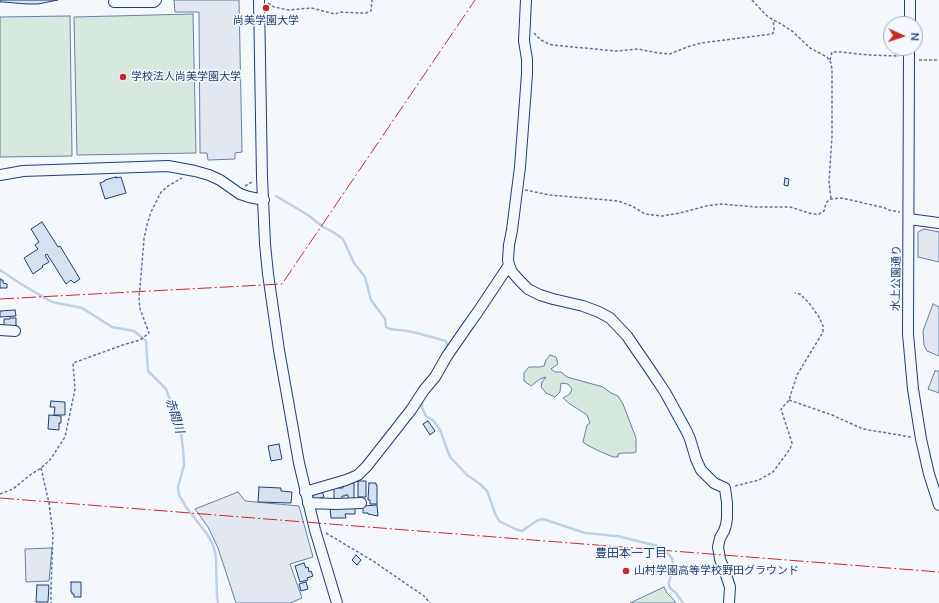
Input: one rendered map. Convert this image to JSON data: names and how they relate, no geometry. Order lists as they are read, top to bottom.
{
  "streets": {
    "street": ["水上公園通り"]
  },
  "districts": ["豊田本一丁目"],
  "water": ["赤間川"],
  "places": ["尚美学園大学", "学校法人尚美学園大学", "山村学園高等学校野田グラウンド"],
  "north": "right"
}
